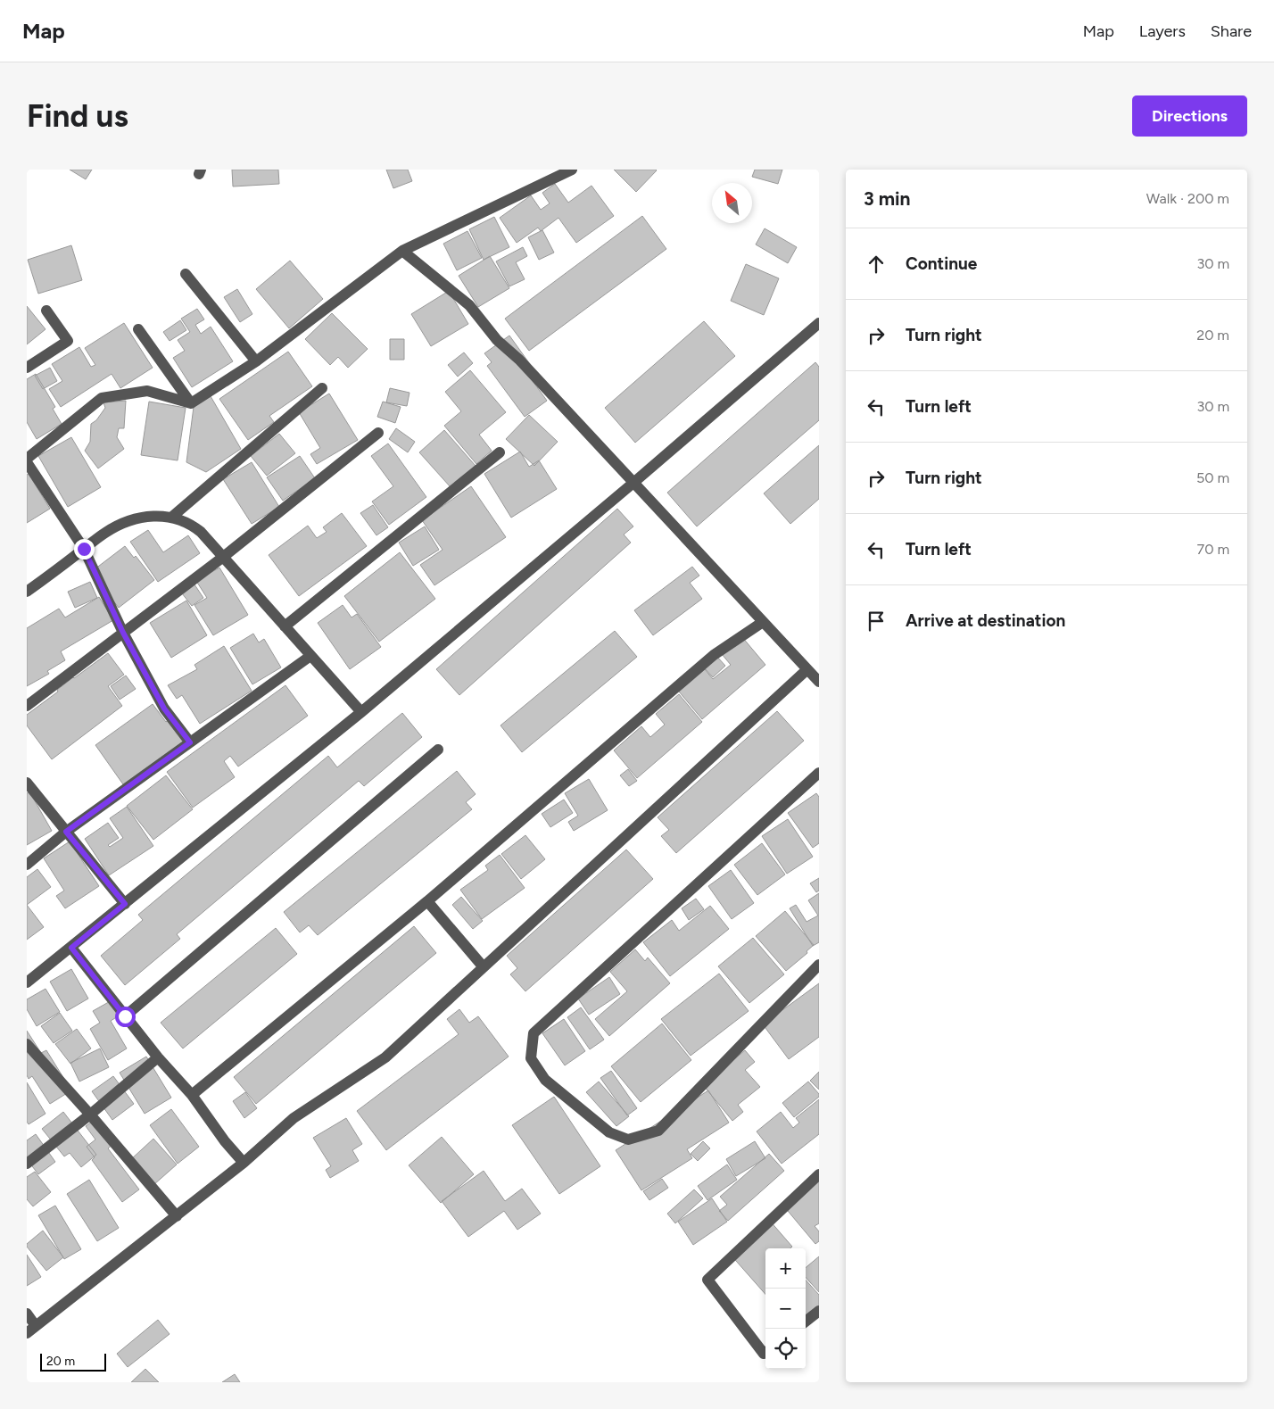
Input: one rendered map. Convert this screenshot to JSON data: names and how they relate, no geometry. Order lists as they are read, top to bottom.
{
  "scale_bar": "20 m",
  "north": "top left",
  "page": {
    "header": "Map",
    "nav": ["Map", "Layers", "Share"],
    "buttons": "Directions",
    "title": "Find us",
    "heading": ["3 min", "Walk · 200 m"],
    "list": [
      ["Continue", "30 m"],
      ["Turn right", "20 m"],
      ["Turn left", "30 m"],
      ["Turn right", "50 m"],
      ["Turn left", "70 m"],
      "Arrive at destination"
    ],
    "map_buttons": ["+", "−"],
    "scale": "20 m"
  }
}
